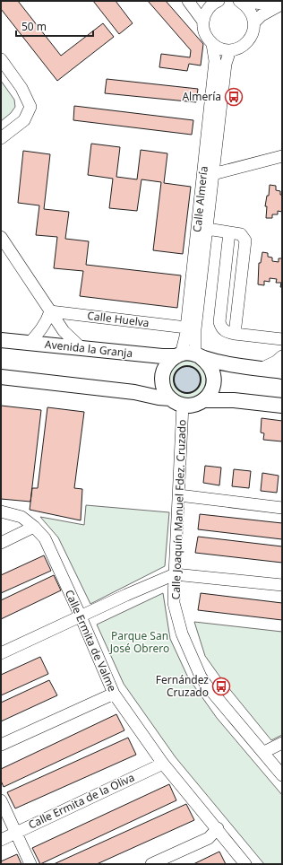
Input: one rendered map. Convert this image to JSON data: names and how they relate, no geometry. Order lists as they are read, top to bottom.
{
  "streets": {
    "main road": ["Avenida la Granja"],
    "street": [
      "Calle Almería",
      "Calle Huelva",
      "Calle Joaquín Manuel Fdez. Cruzado",
      "Calle Ermita de Valme",
      "Calle Ermita de la Oliva"
    ]
  },
  "crossings": [
    ["Calle Almería", "Calle Huelva"],
    ["Calle Almería", "Avenida la Granja"],
    ["Calle Almería", "Calle Joaquín Manuel Fdez. Cruzado"],
    ["Avenida la Granja", "Calle Joaquín Manuel Fdez. Cruzado"],
    ["Calle Ermita de Valme", "Calle Ermita de la Oliva"]
  ],
  "parks": ["Parque San José Obrero"],
  "places": {
    "bus stop": ["Almería", "Fernández Cruzado"]
  },
  "scale_bar": "50 m"
}
